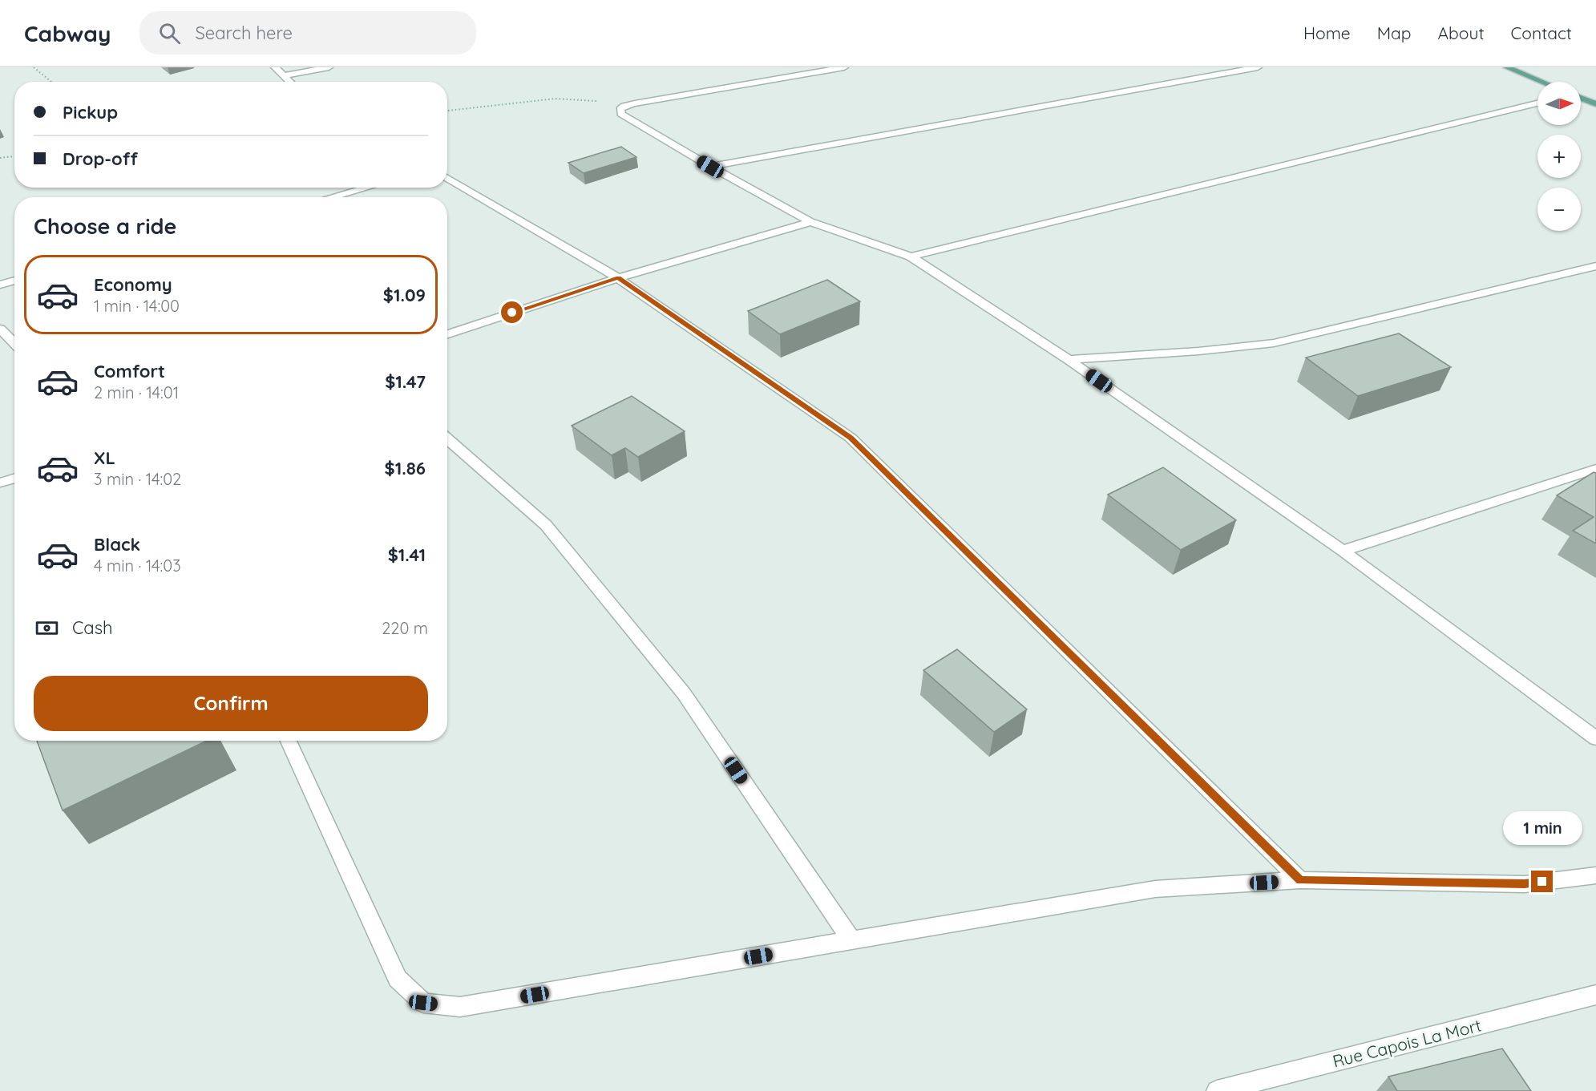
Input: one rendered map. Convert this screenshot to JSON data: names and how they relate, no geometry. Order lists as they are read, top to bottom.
{
  "streets": {
    "street": ["Rue Capois La Mort"]
  },
  "north": "right",
  "page": {
    "header": "Cabway",
    "search": "Search here",
    "nav": [
      "Home",
      "Map",
      "About",
      "Contact"
    ],
    "map_buttons": ["+", "−"],
    "banner": ["Pickup", "Drop-off"],
    "heading": "Choose a ride",
    "list": [
      {
        "name": "Economy",
        "note": "1 min · 14:00",
        "value": "$1.09"
      },
      {
        "name": "Comfort",
        "note": "2 min · 14:01",
        "value": "$1.47"
      },
      {
        "name": "XL",
        "note": "3 min · 14:02",
        "value": "$1.86"
      },
      {
        "name": "Black",
        "note": "4 min · 14:03",
        "value": "$1.41"
      }
    ],
    "pay": ["Cash", "220 m"],
    "buttons": "Confirm",
    "bubble": "1 min"
  }
}
